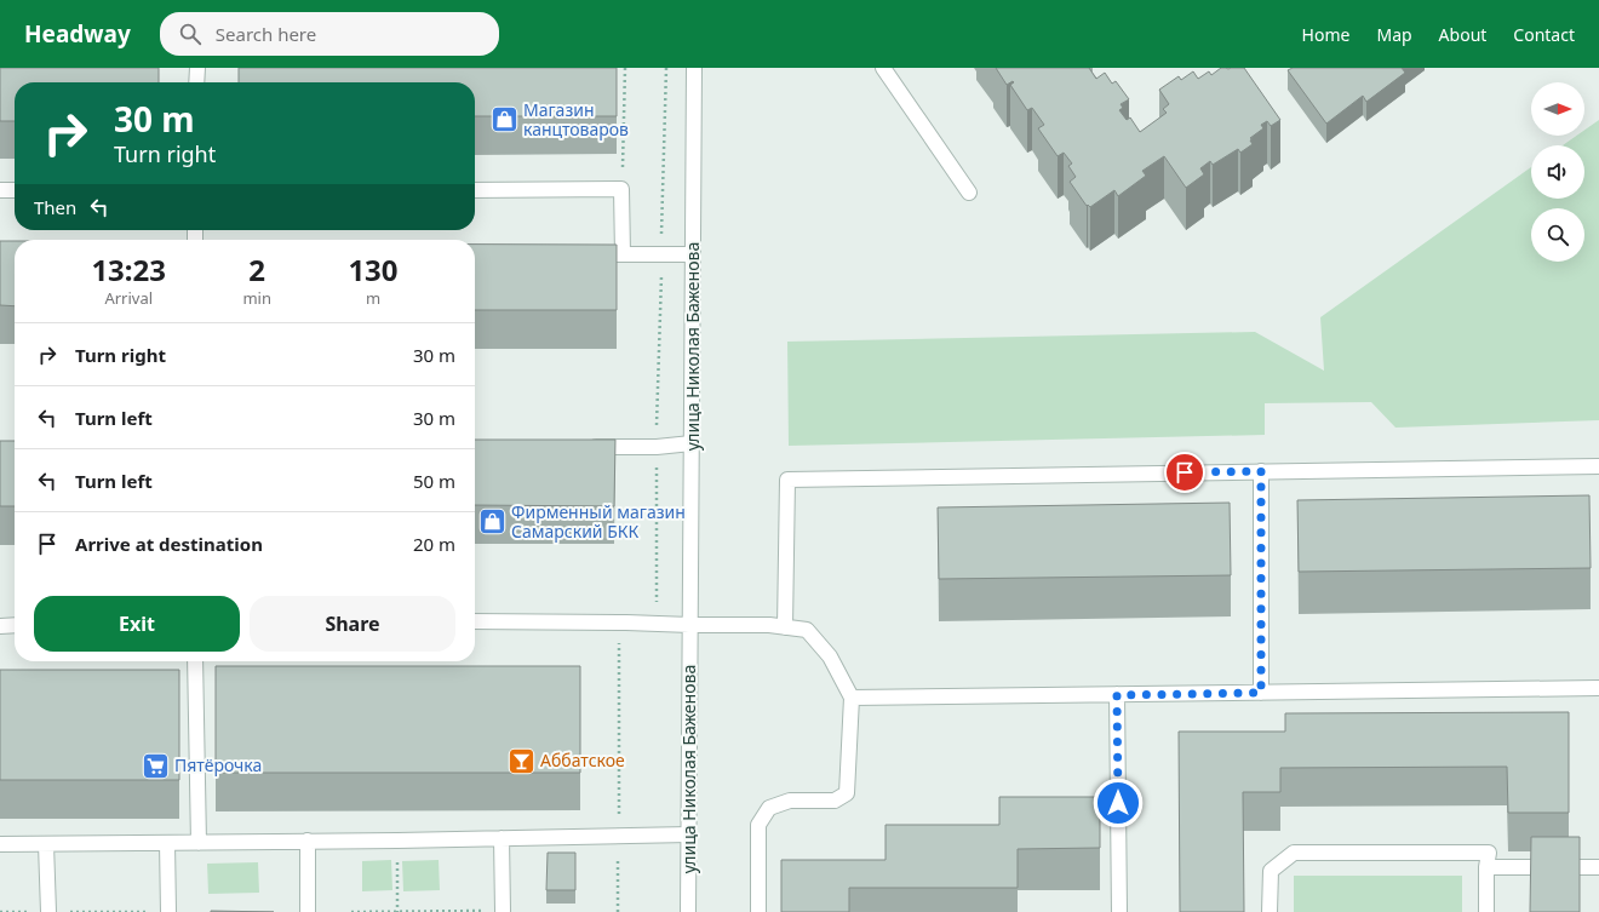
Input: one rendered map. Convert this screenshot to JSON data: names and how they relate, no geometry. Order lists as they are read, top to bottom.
{
  "streets": {
    "street": ["улица Николая Баженова"]
  },
  "places": {
    "shop": ["Магазин канцтоваров", "Фирменный магазин Самарский БКК"],
    "bar": ["Аббатское"],
    "supermarket": ["Пятёрочка"]
  },
  "north": "right",
  "page": {
    "header": "Headway",
    "search": "Search here",
    "nav": [
      "Home",
      "Map",
      "About",
      "Contact"
    ],
    "turn": ["30 m", "Turn right"],
    "then": "Then",
    "eta": [
      "13:23",
      "Arrival",
      "2",
      "min",
      "130",
      "m"
    ],
    "list": [
      {
        "name": "Turn right",
        "value": "30 m"
      },
      {
        "name": "Turn left",
        "value": "30 m"
      },
      {
        "name": "Turn left",
        "value": "50 m"
      },
      {
        "name": "Arrive at destination",
        "value": "20 m"
      }
    ],
    "buttons": ["Exit", "Share"]
  }
}
